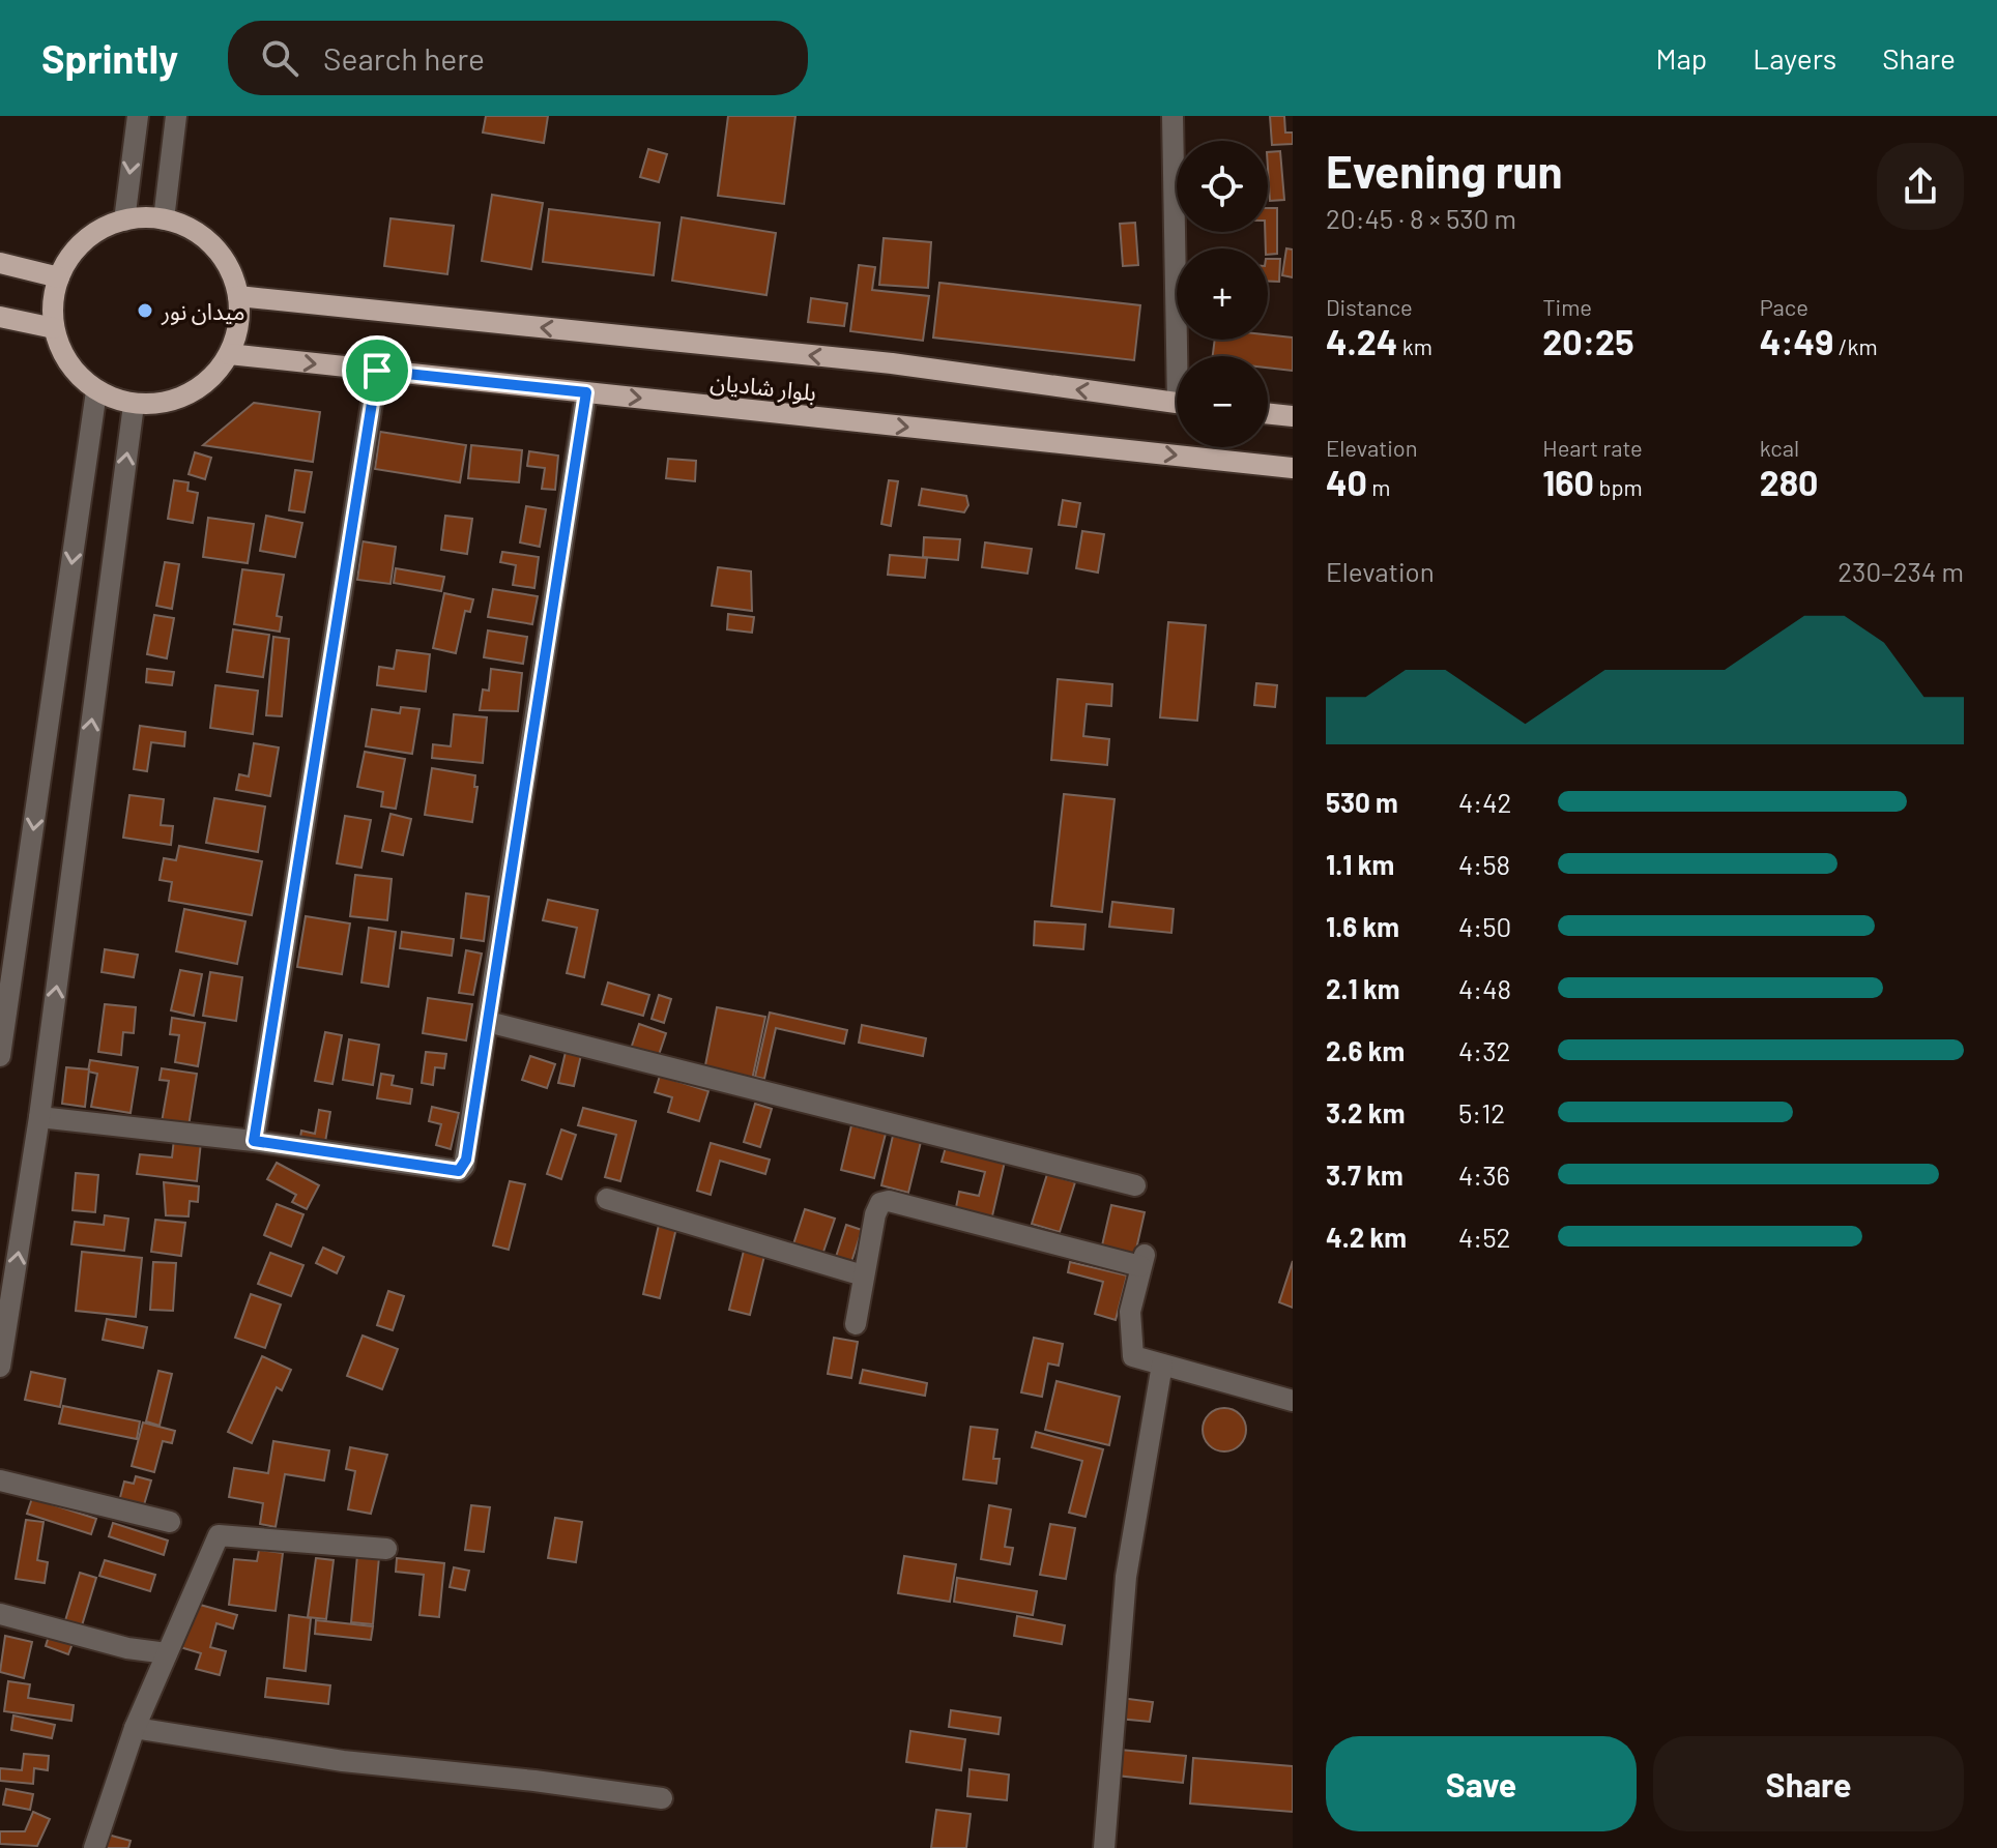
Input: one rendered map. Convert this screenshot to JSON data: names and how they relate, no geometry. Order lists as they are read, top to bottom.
{
  "streets": {
    "main road": ["بلوار شادیان"]
  },
  "places": ["میدان نور"],
  "page": {
    "header": "Sprintly",
    "search": "Search here",
    "nav": ["Map", "Layers", "Share"],
    "heading": ["Evening run", "20:45 · 8 × 530 m"],
    "map_buttons": ["+", "−"],
    "stats": [
      ["Distance", "4.24 km"],
      ["Time", "20:25"],
      ["Pace", "4:49 /km"],
      ["Elevation", "40 m"],
      ["Heart rate", "160 bpm"],
      ["kcal", "280"]
    ],
    "chart": ["Elevation", "230–234 m"],
    "list": [
      {
        "name": "530 m",
        "note": "4:42"
      },
      {
        "name": "1.1 km",
        "note": "4:58"
      },
      {
        "name": "1.6 km",
        "note": "4:50"
      },
      {
        "name": "2.1 km",
        "note": "4:48"
      },
      {
        "name": "2.6 km",
        "note": "4:32"
      },
      {
        "name": "3.2 km",
        "note": "5:12"
      },
      {
        "name": "3.7 km",
        "note": "4:36"
      },
      {
        "name": "4.2 km",
        "note": "4:52"
      }
    ],
    "buttons": ["Save", "Share"]
  }
}
